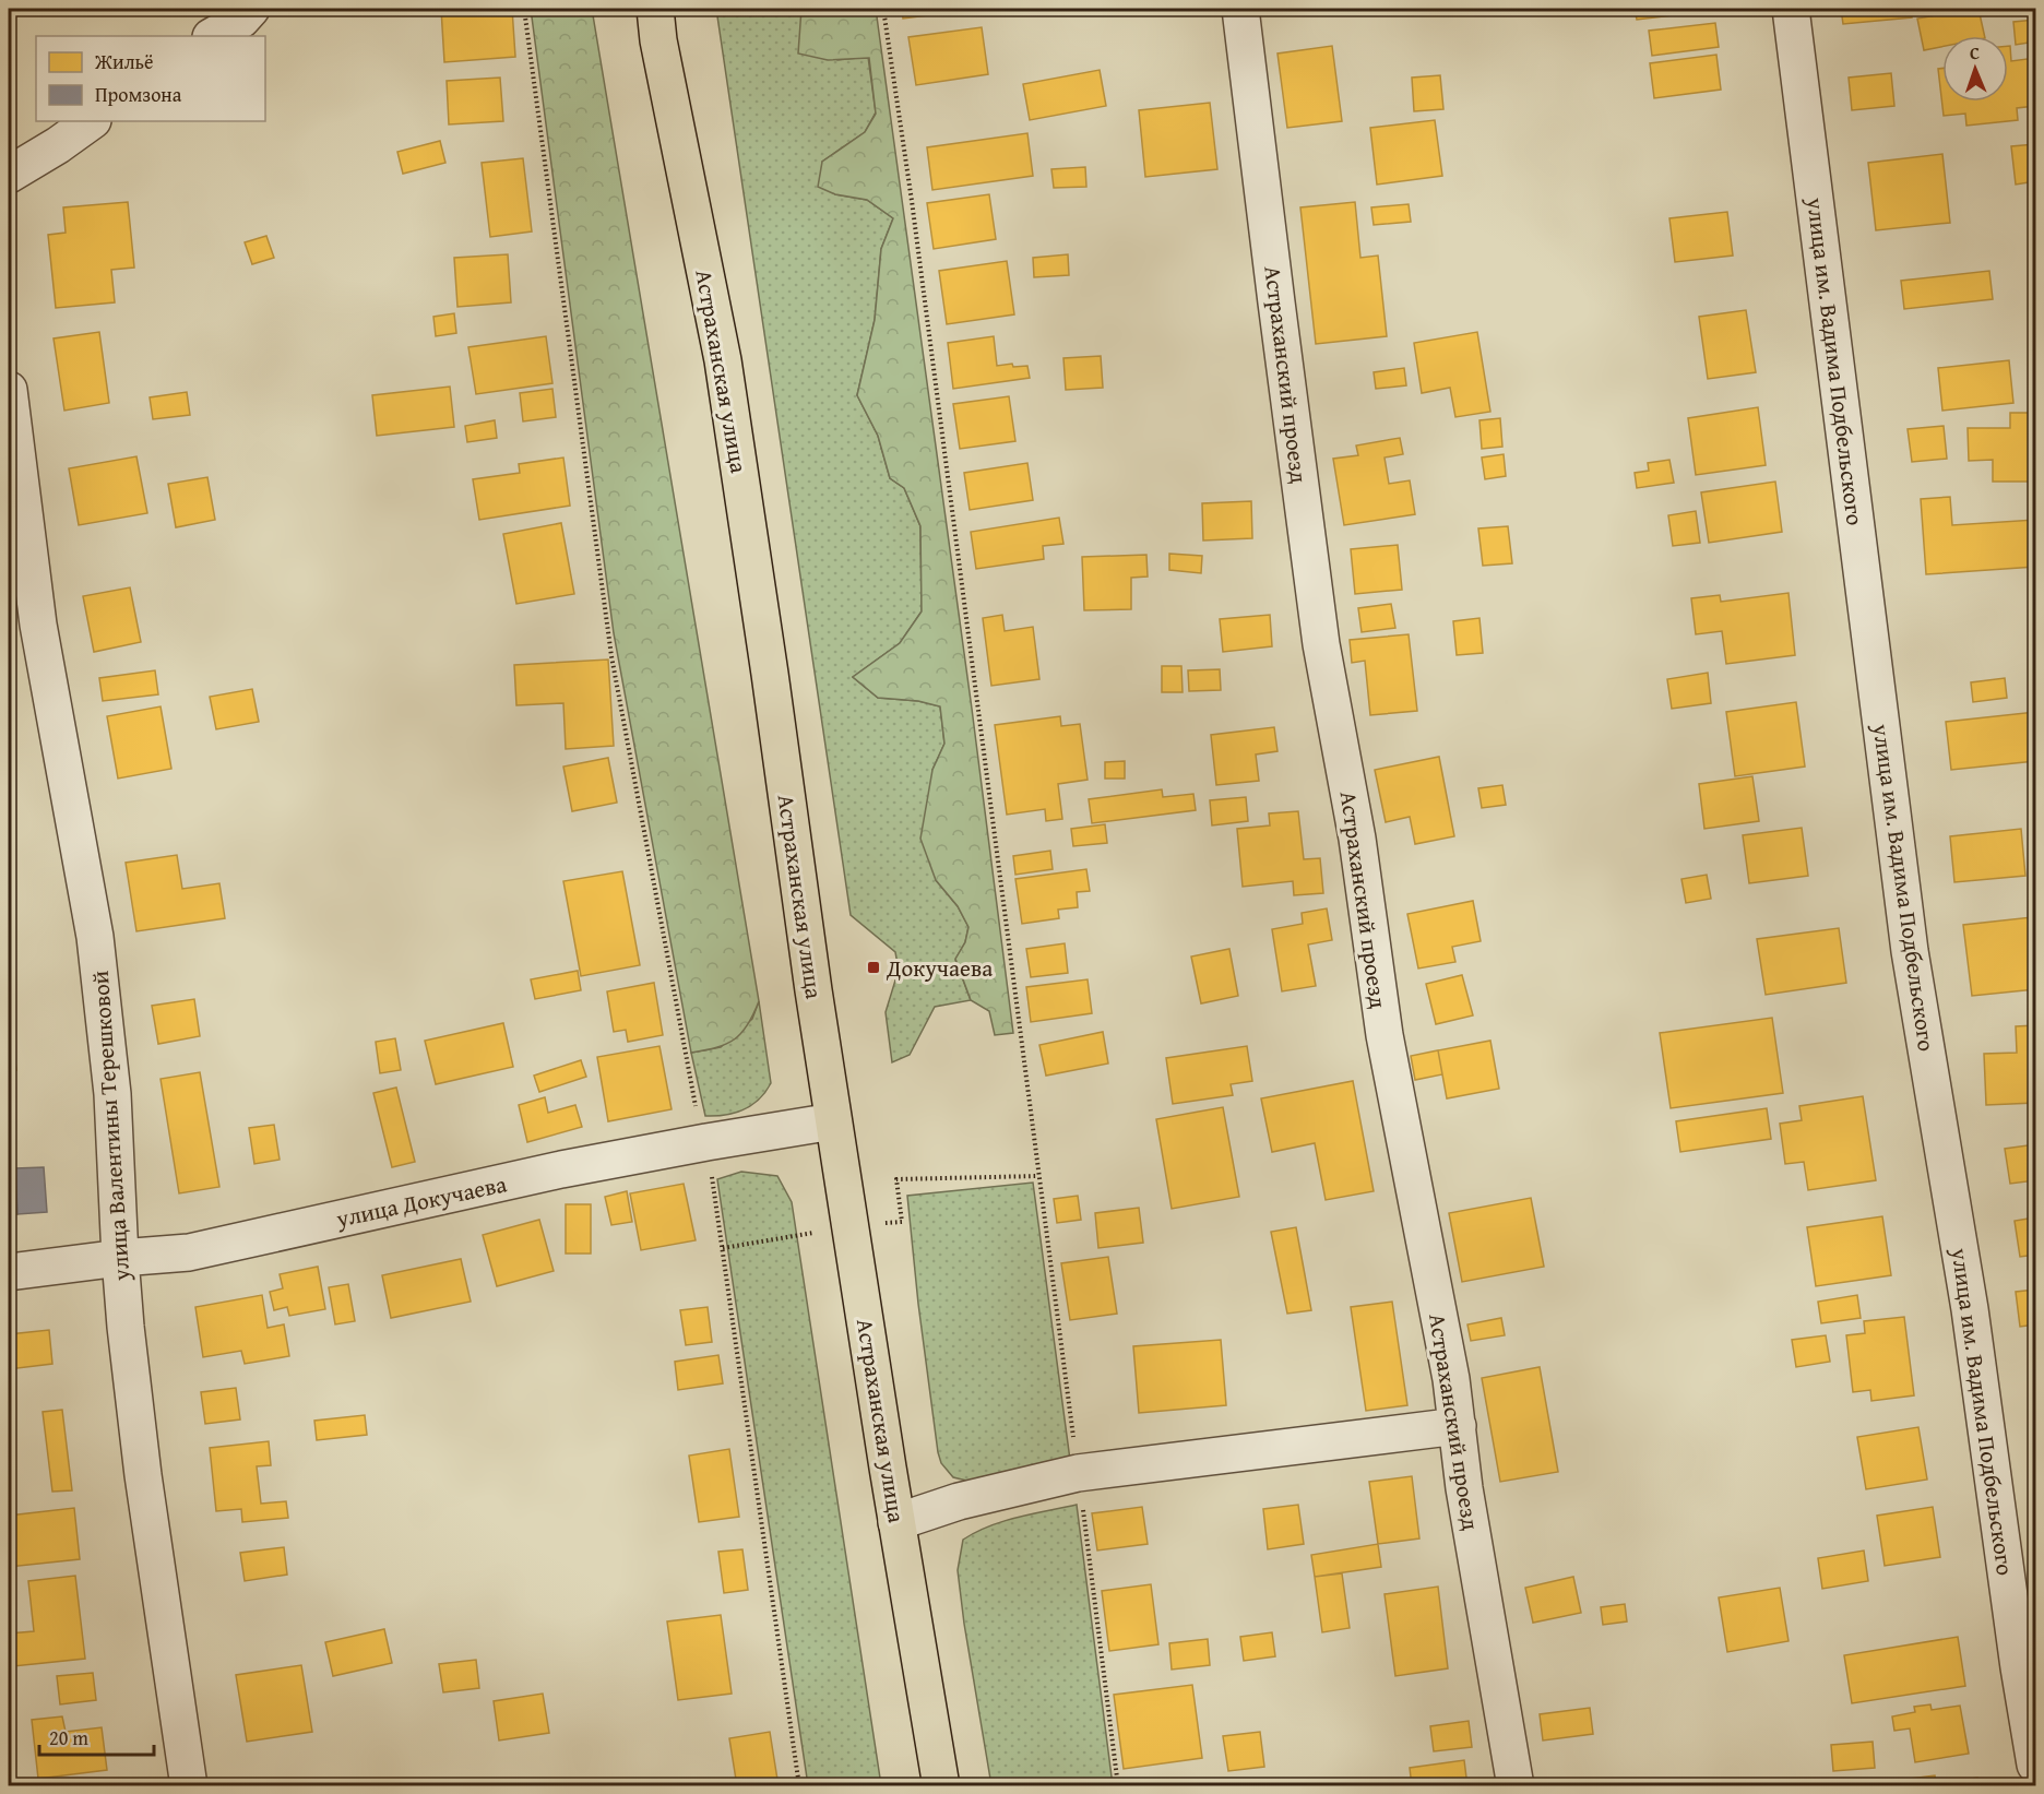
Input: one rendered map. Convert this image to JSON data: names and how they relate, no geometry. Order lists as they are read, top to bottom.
{
  "streets": {
    "main road": ["Астраханская улица"],
    "street": [
      "улица им. Вадима Подбельского",
      "Астраханский проезд",
      "улица Валентины Терешковой",
      "улица Докучаева"
    ]
  },
  "crossings": [
    ["Астраханская улица", "улица Докучаева"],
    ["улица Валентины Терешковой", "улица Докучаева"]
  ],
  "places": {
    "transit": ["Докучаева"]
  },
  "legend": ["Жильё", "Промзона"],
  "scale_bar": "20 m",
  "north": "top"
}
